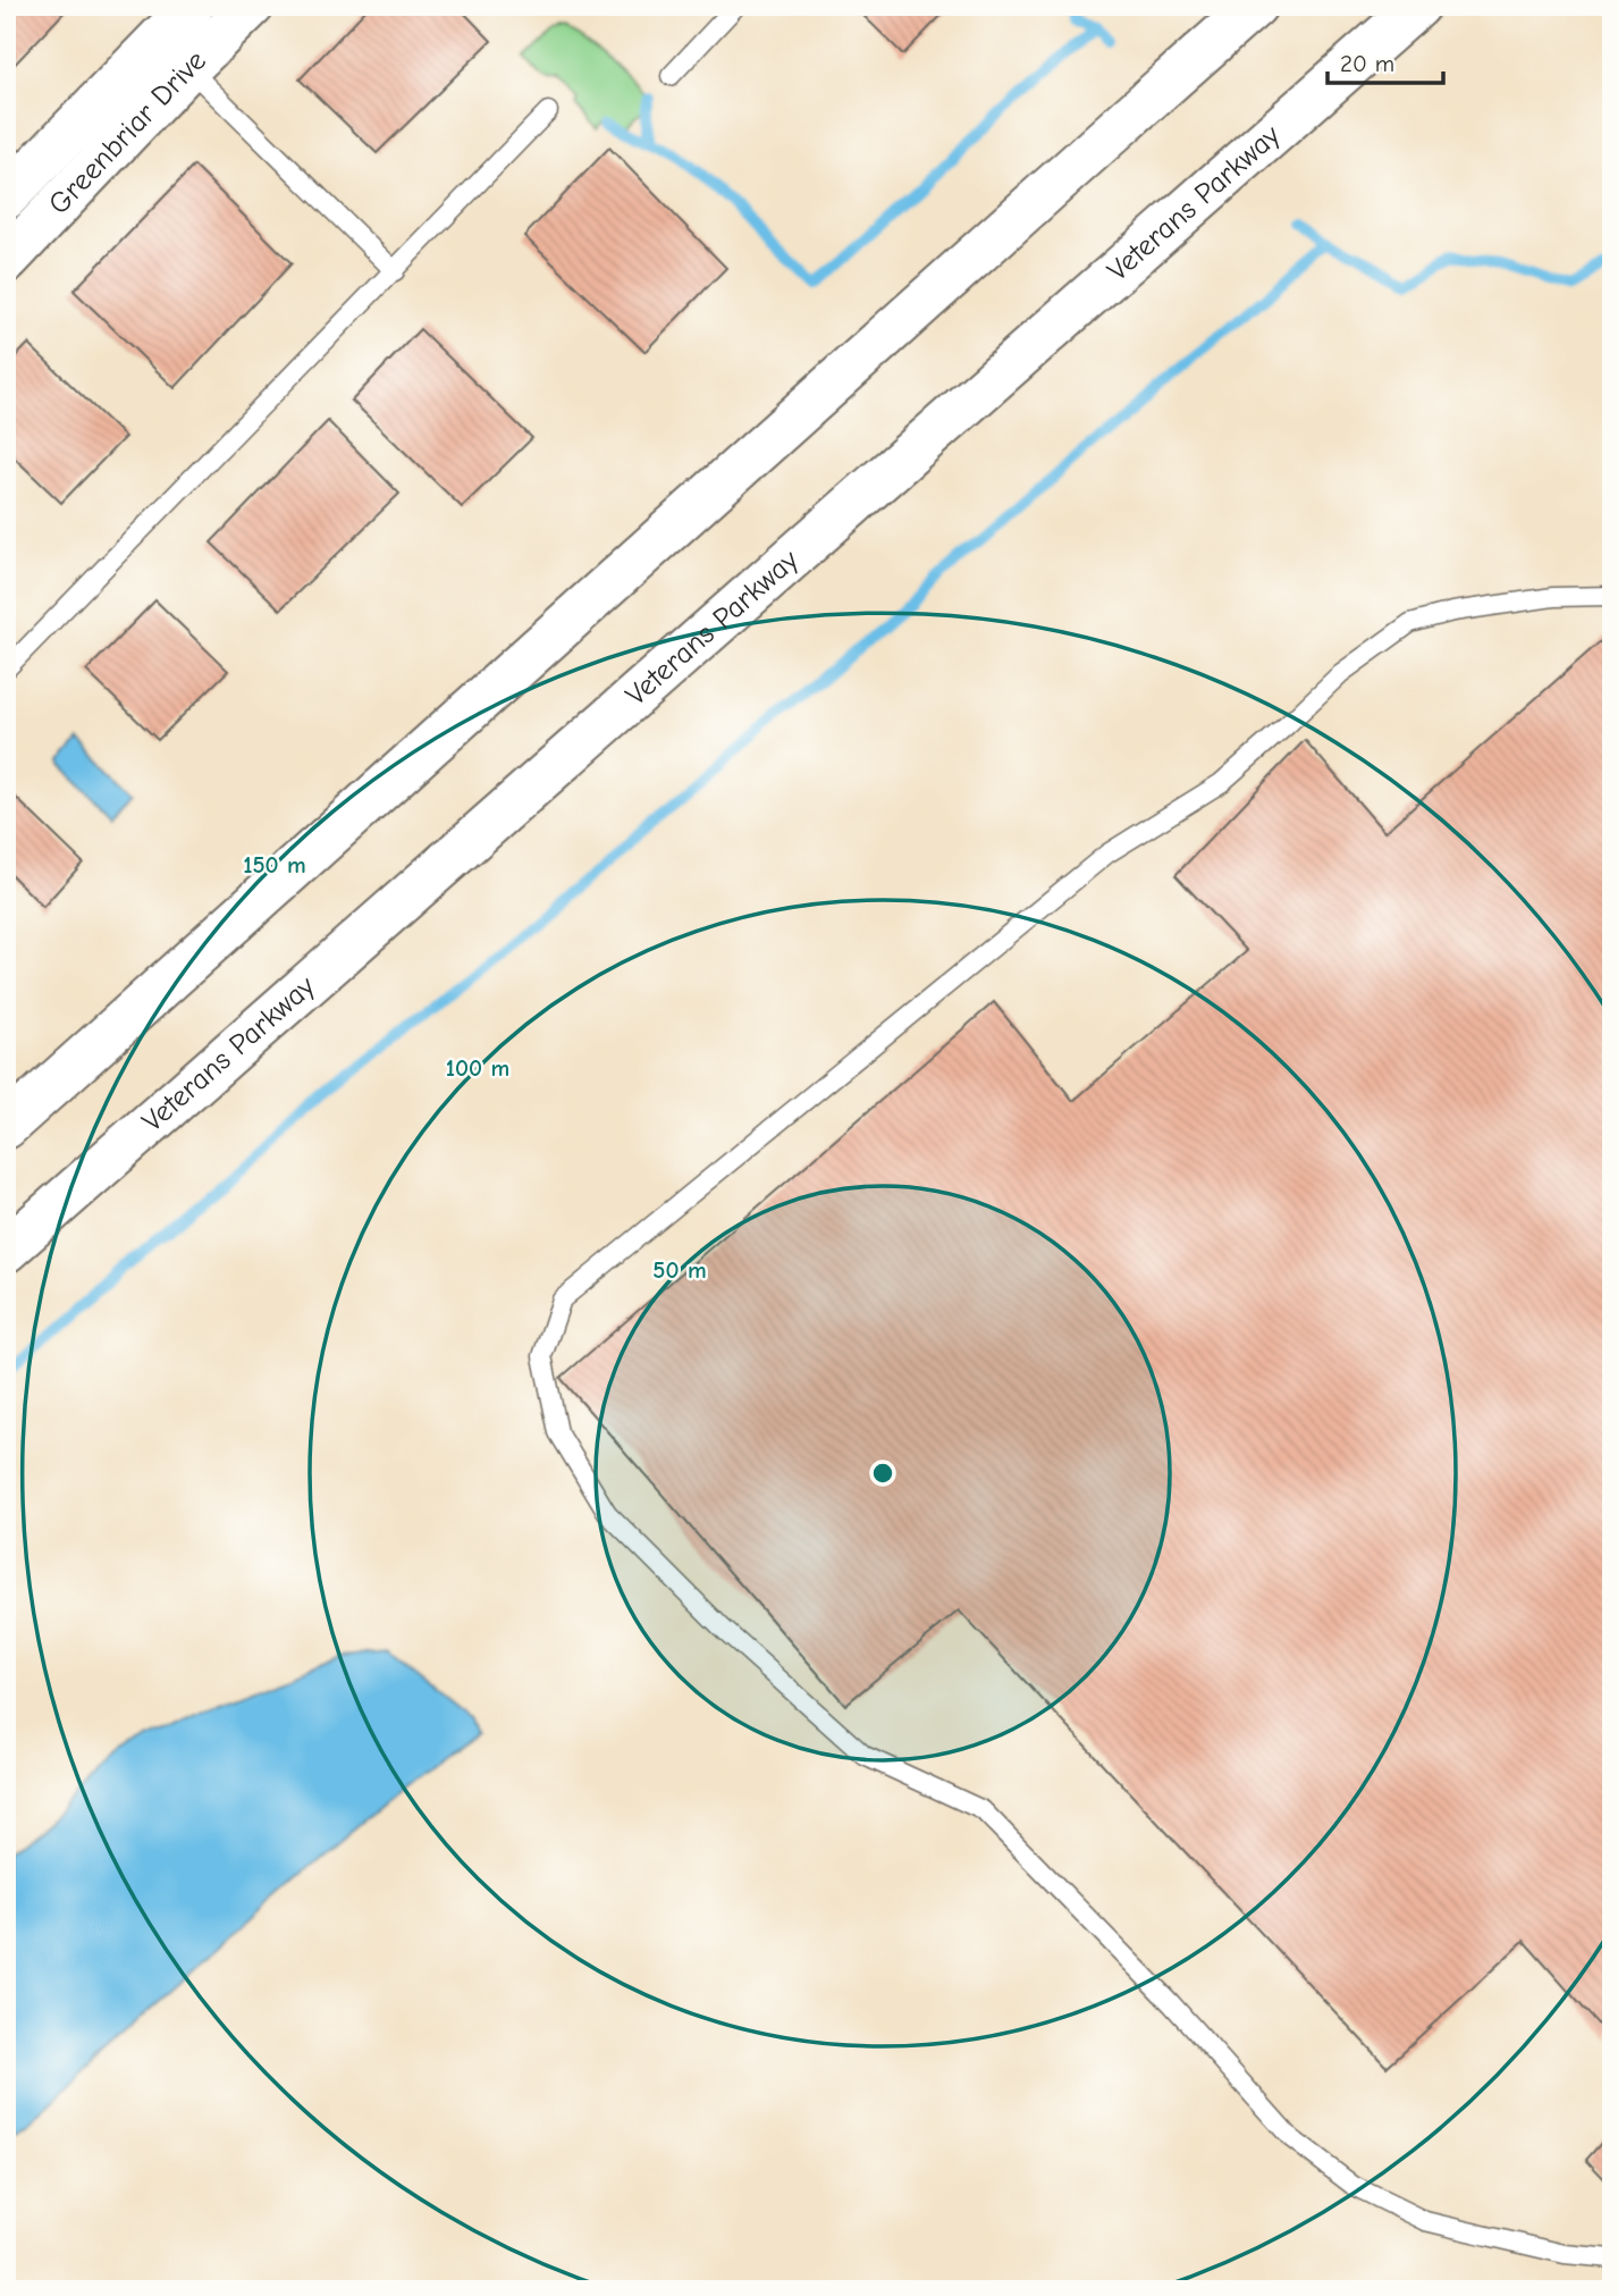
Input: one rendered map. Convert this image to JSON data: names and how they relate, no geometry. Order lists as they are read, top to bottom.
{
  "streets": {
    "main road": ["Greenbriar Drive", "Veterans Parkway"]
  },
  "scale_bar": "20 m",
  "rings": ["150 m", "100 m", "50 m"]
}
